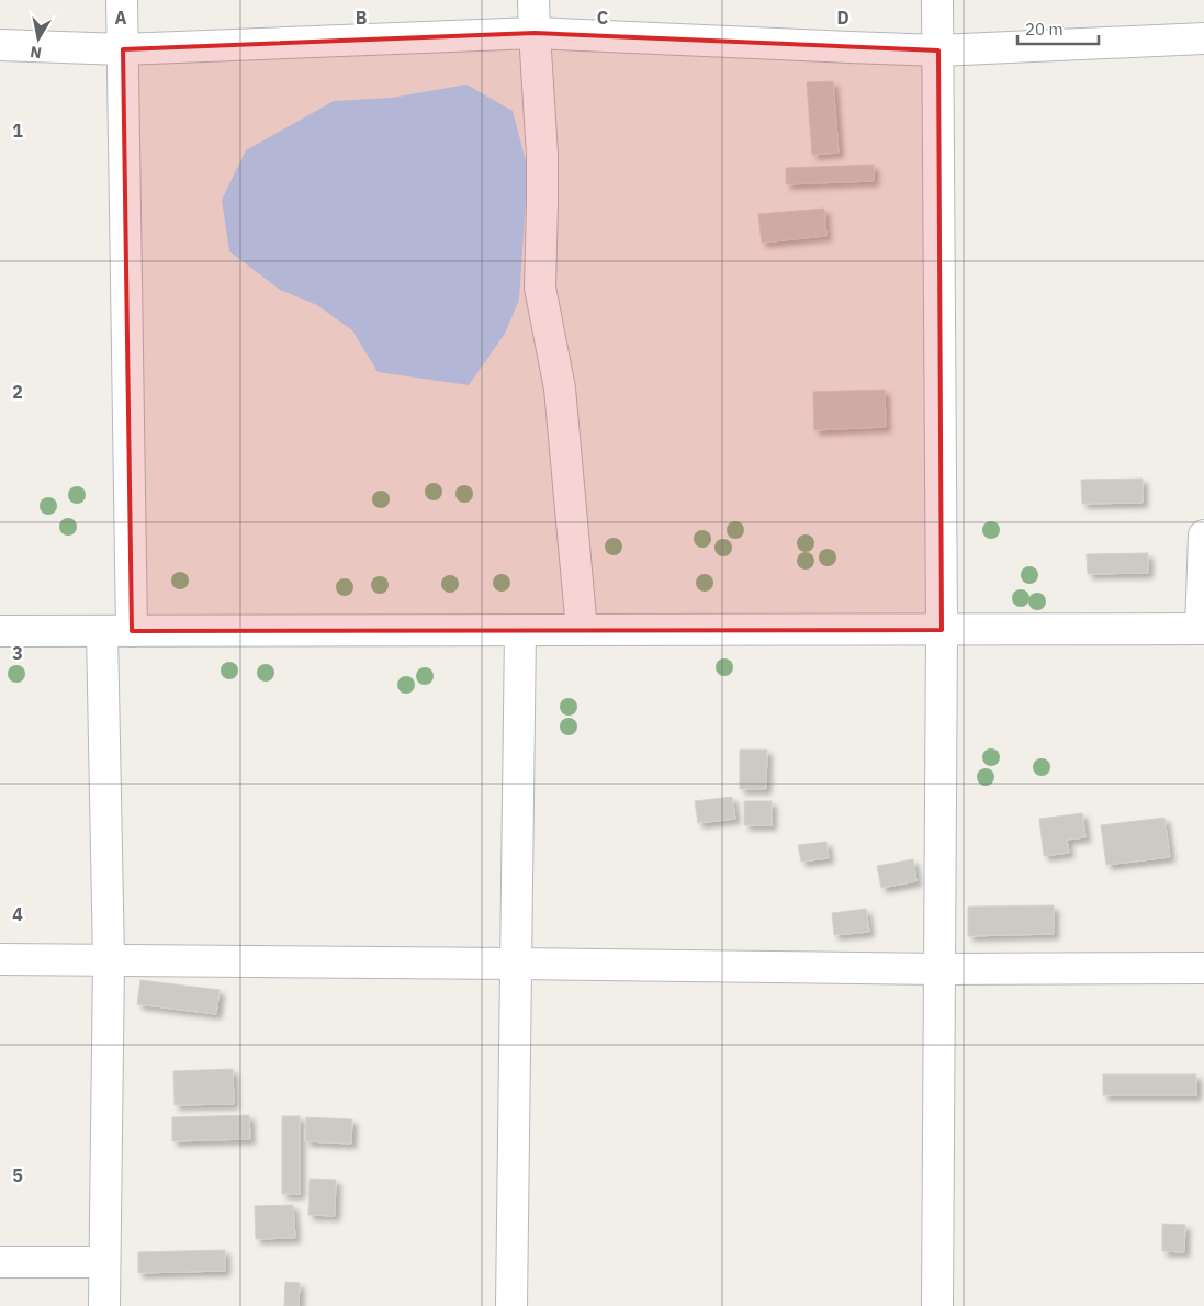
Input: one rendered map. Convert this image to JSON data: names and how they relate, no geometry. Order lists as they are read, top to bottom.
{
  "scale_bar": "20 m",
  "north": "bottom",
  "grid": {
    "columns": [
      "A",
      "B",
      "C",
      "D"
    ],
    "rows": [
      "1",
      "2",
      "3",
      "4",
      "5"
    ]
  }
}
